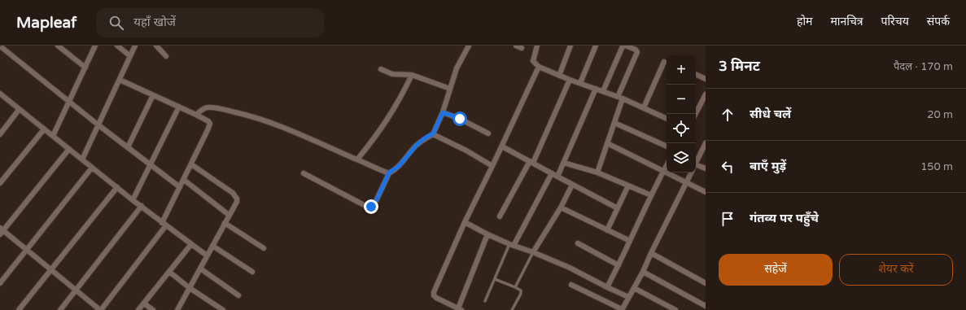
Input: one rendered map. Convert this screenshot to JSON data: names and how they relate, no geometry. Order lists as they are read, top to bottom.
{
  "page": {
    "header": "Mapleaf",
    "search": "यहाँ खोजें",
    "nav": [
      "होम",
      "मानचित्र",
      "परिचय",
      "संपर्क"
    ],
    "heading": ["3 मिनट", "पैदल · 170 m"],
    "map_buttons": ["+", "−"],
    "list": [
      ["सीधे चलें", "20 m"],
      ["बाएँ मुड़ें", "150 m"],
      "गंतव्य पर पहुँचे"
    ],
    "buttons": ["सहेजें", "शेयर करें"]
  }
}
